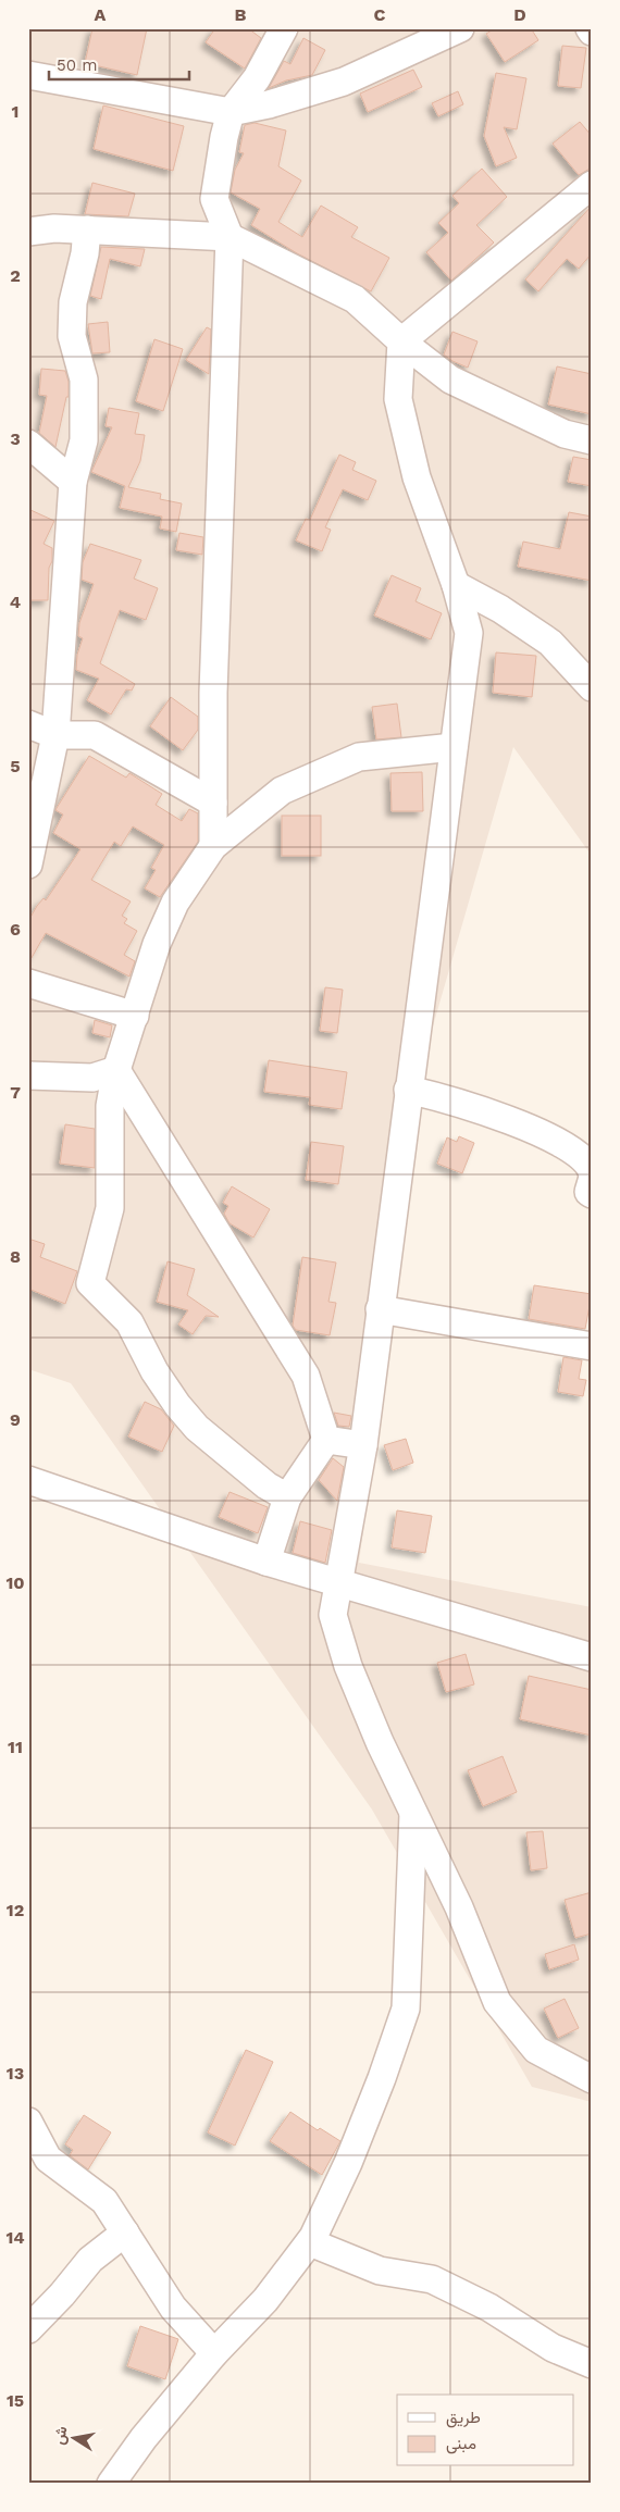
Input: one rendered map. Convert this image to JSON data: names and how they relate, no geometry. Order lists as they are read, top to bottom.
{
  "legend": ["طريق", "مبنى"],
  "scale_bar": "50 m",
  "north": "left",
  "grid": {
    "columns": [
      "A",
      "B",
      "C",
      "D"
    ],
    "rows": [
      "1",
      "2",
      "3",
      "4",
      "5",
      "6",
      "7",
      "8",
      "9",
      "10",
      "11",
      "12",
      "13",
      "14",
      "15"
    ]
  }
}
